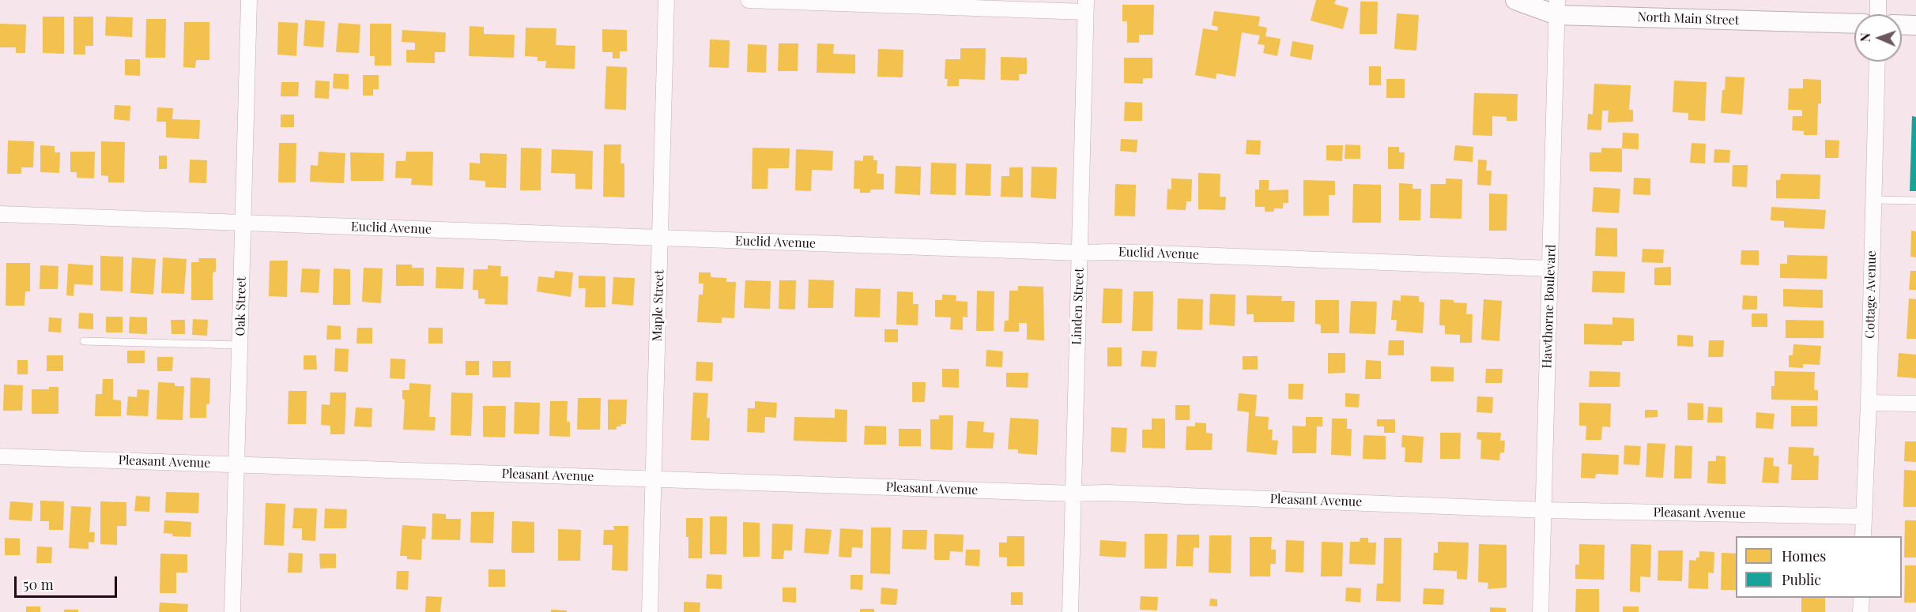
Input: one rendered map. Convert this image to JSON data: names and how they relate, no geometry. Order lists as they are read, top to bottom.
{
  "streets": {
    "street": [
      "North Main Street",
      "Euclid Avenue",
      "Cottage Avenue",
      "Maple Street",
      "Oak Street",
      "Linden Street",
      "Hawthorne Boulevard",
      "Pleasant Avenue"
    ]
  },
  "crossings": [
    ["North Main Street", "Hawthorne Boulevard"],
    ["Euclid Avenue", "Maple Street"],
    ["Euclid Avenue", "Oak Street"],
    ["Euclid Avenue", "Linden Street"],
    ["Euclid Avenue", "Hawthorne Boulevard"],
    ["Cottage Avenue", "Pleasant Avenue"],
    ["Maple Street", "Pleasant Avenue"],
    ["Oak Street", "Pleasant Avenue"],
    ["Linden Street", "Pleasant Avenue"],
    ["Hawthorne Boulevard", "Pleasant Avenue"]
  ],
  "legend": ["Homes", "Public"],
  "scale_bar": "50 m",
  "north": "left"
}
